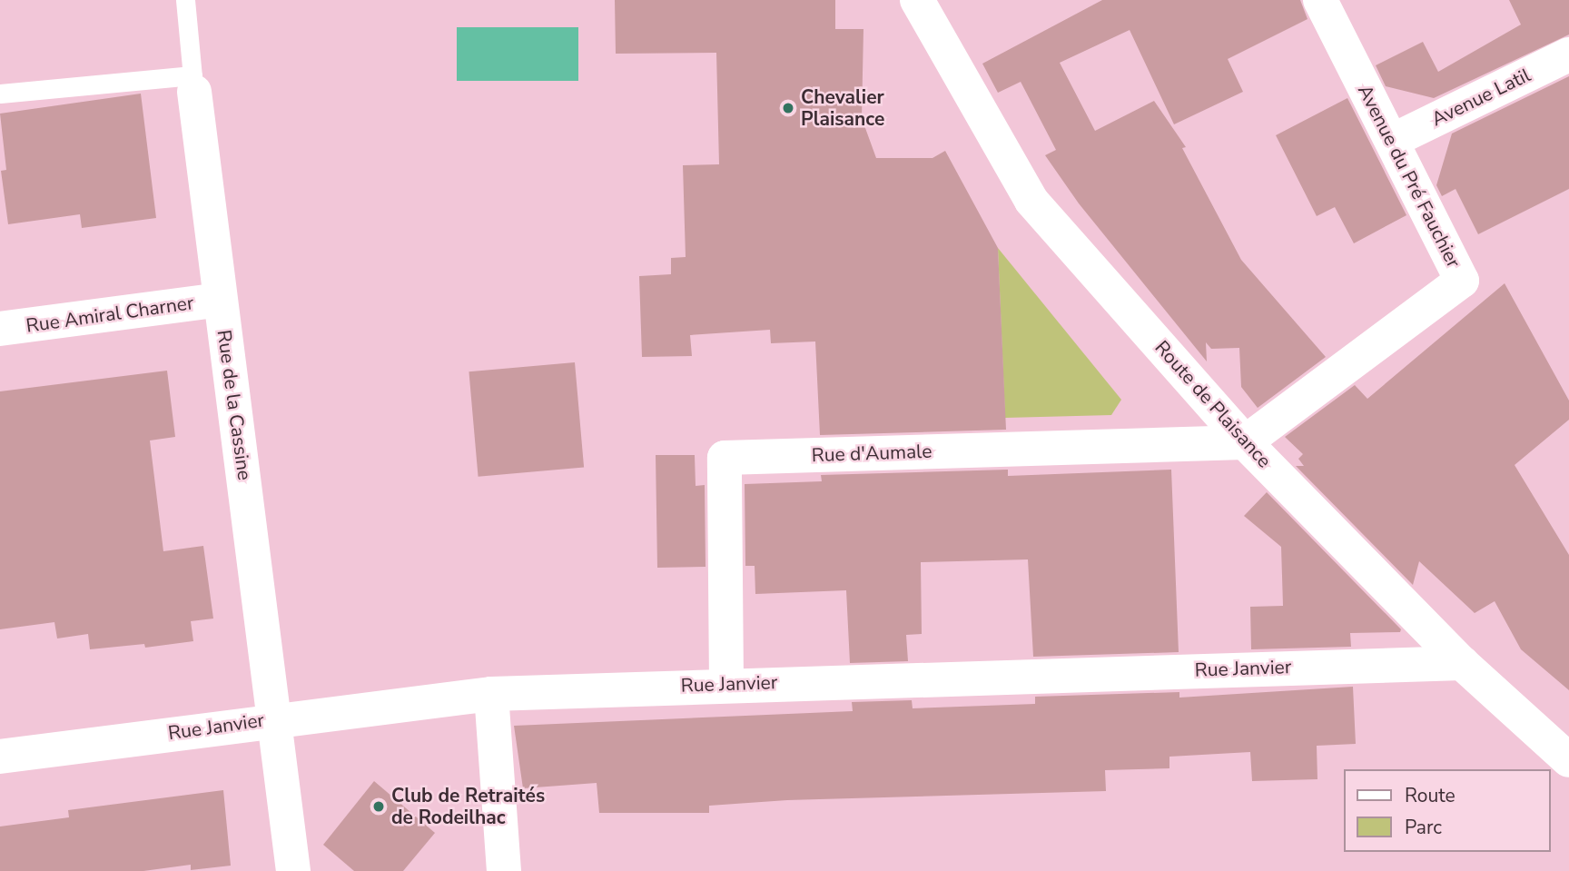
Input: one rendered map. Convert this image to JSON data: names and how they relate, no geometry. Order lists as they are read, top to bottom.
{
  "streets": {
    "street": [
      "Avenue Latil",
      "Avenue du Pré Fauchier",
      "Rue Amiral Charner",
      "Route de Plaisance",
      "Rue de la Cassine",
      "Rue d'Aumale",
      "Rue Janvier"
    ]
  },
  "crossings": [
    ["Avenue Latil", "Avenue du Pré Fauchier"],
    ["Avenue du Pré Fauchier", "Route de Plaisance"],
    ["Avenue du Pré Fauchier", "Rue d'Aumale"],
    ["Rue Amiral Charner", "Rue de la Cassine"],
    ["Route de Plaisance", "Rue d'Aumale"],
    ["Route de Plaisance", "Rue Janvier"],
    ["Rue de la Cassine", "Rue Janvier"],
    ["Rue d'Aumale", "Rue Janvier"]
  ],
  "places": ["Chevalier Plaisance", "Club de Retraités de Rodeilhac"],
  "legend": ["Route", "Parc"]
}
